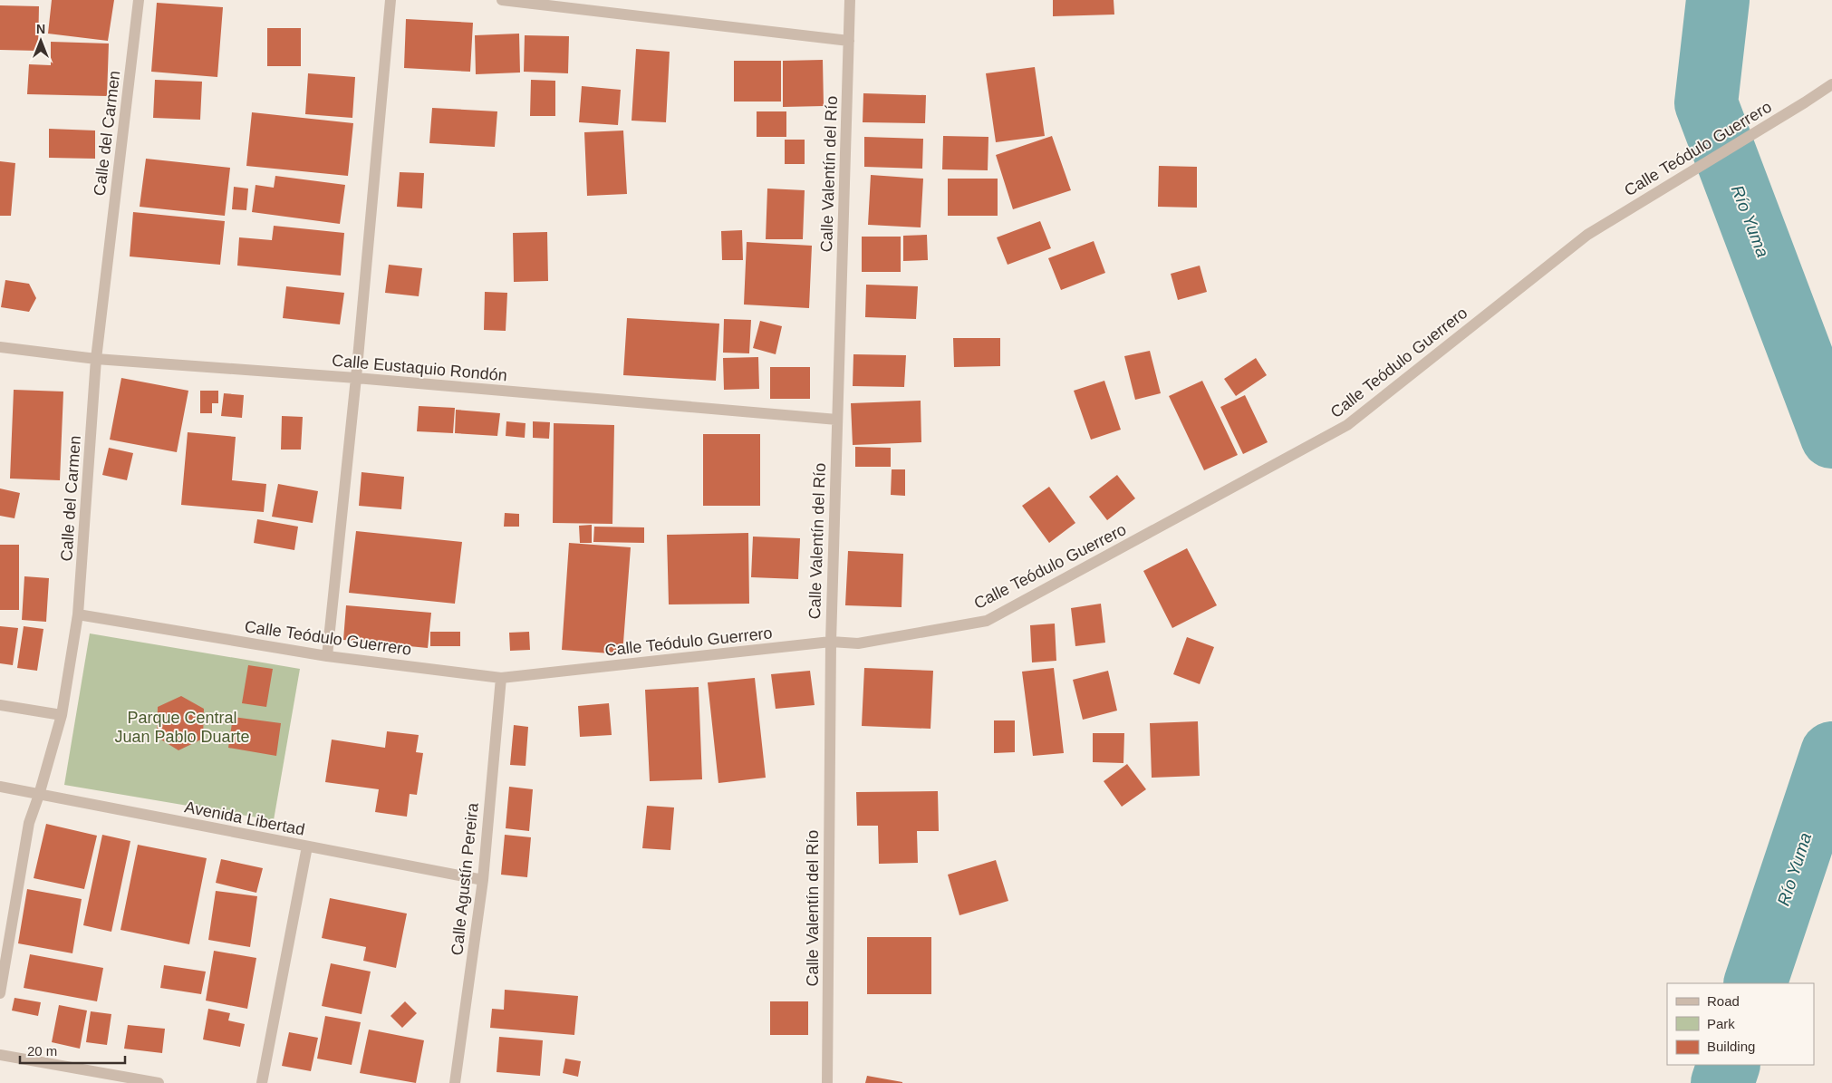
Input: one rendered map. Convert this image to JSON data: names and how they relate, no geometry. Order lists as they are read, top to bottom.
{
  "streets": {
    "street": [
      "Calle del Carmen",
      "Calle Teódulo Guerrero",
      "Calle Valentín del Río",
      "Calle Eustaquio Rondón",
      "Avenida Libertad",
      "Calle Agustín Pereira"
    ]
  },
  "crossings": [
    ["Calle del Carmen", "Calle Teódulo Guerrero"],
    ["Calle del Carmen", "Calle Eustaquio Rondón"],
    ["Calle del Carmen", "Avenida Libertad"],
    ["Calle Teódulo Guerrero", "Calle Valentín del Río"],
    ["Calle Teódulo Guerrero", "Calle Agustín Pereira"],
    ["Calle Valentín del Río", "Calle Eustaquio Rondón"],
    ["Avenida Libertad", "Calle Agustín Pereira"]
  ],
  "water": ["Río Yuma"],
  "parks": ["Parque Central Juan Pablo Duarte"],
  "legend": ["Road", "Park", "Building"],
  "scale_bar": "20 m",
  "north": "top"
}
